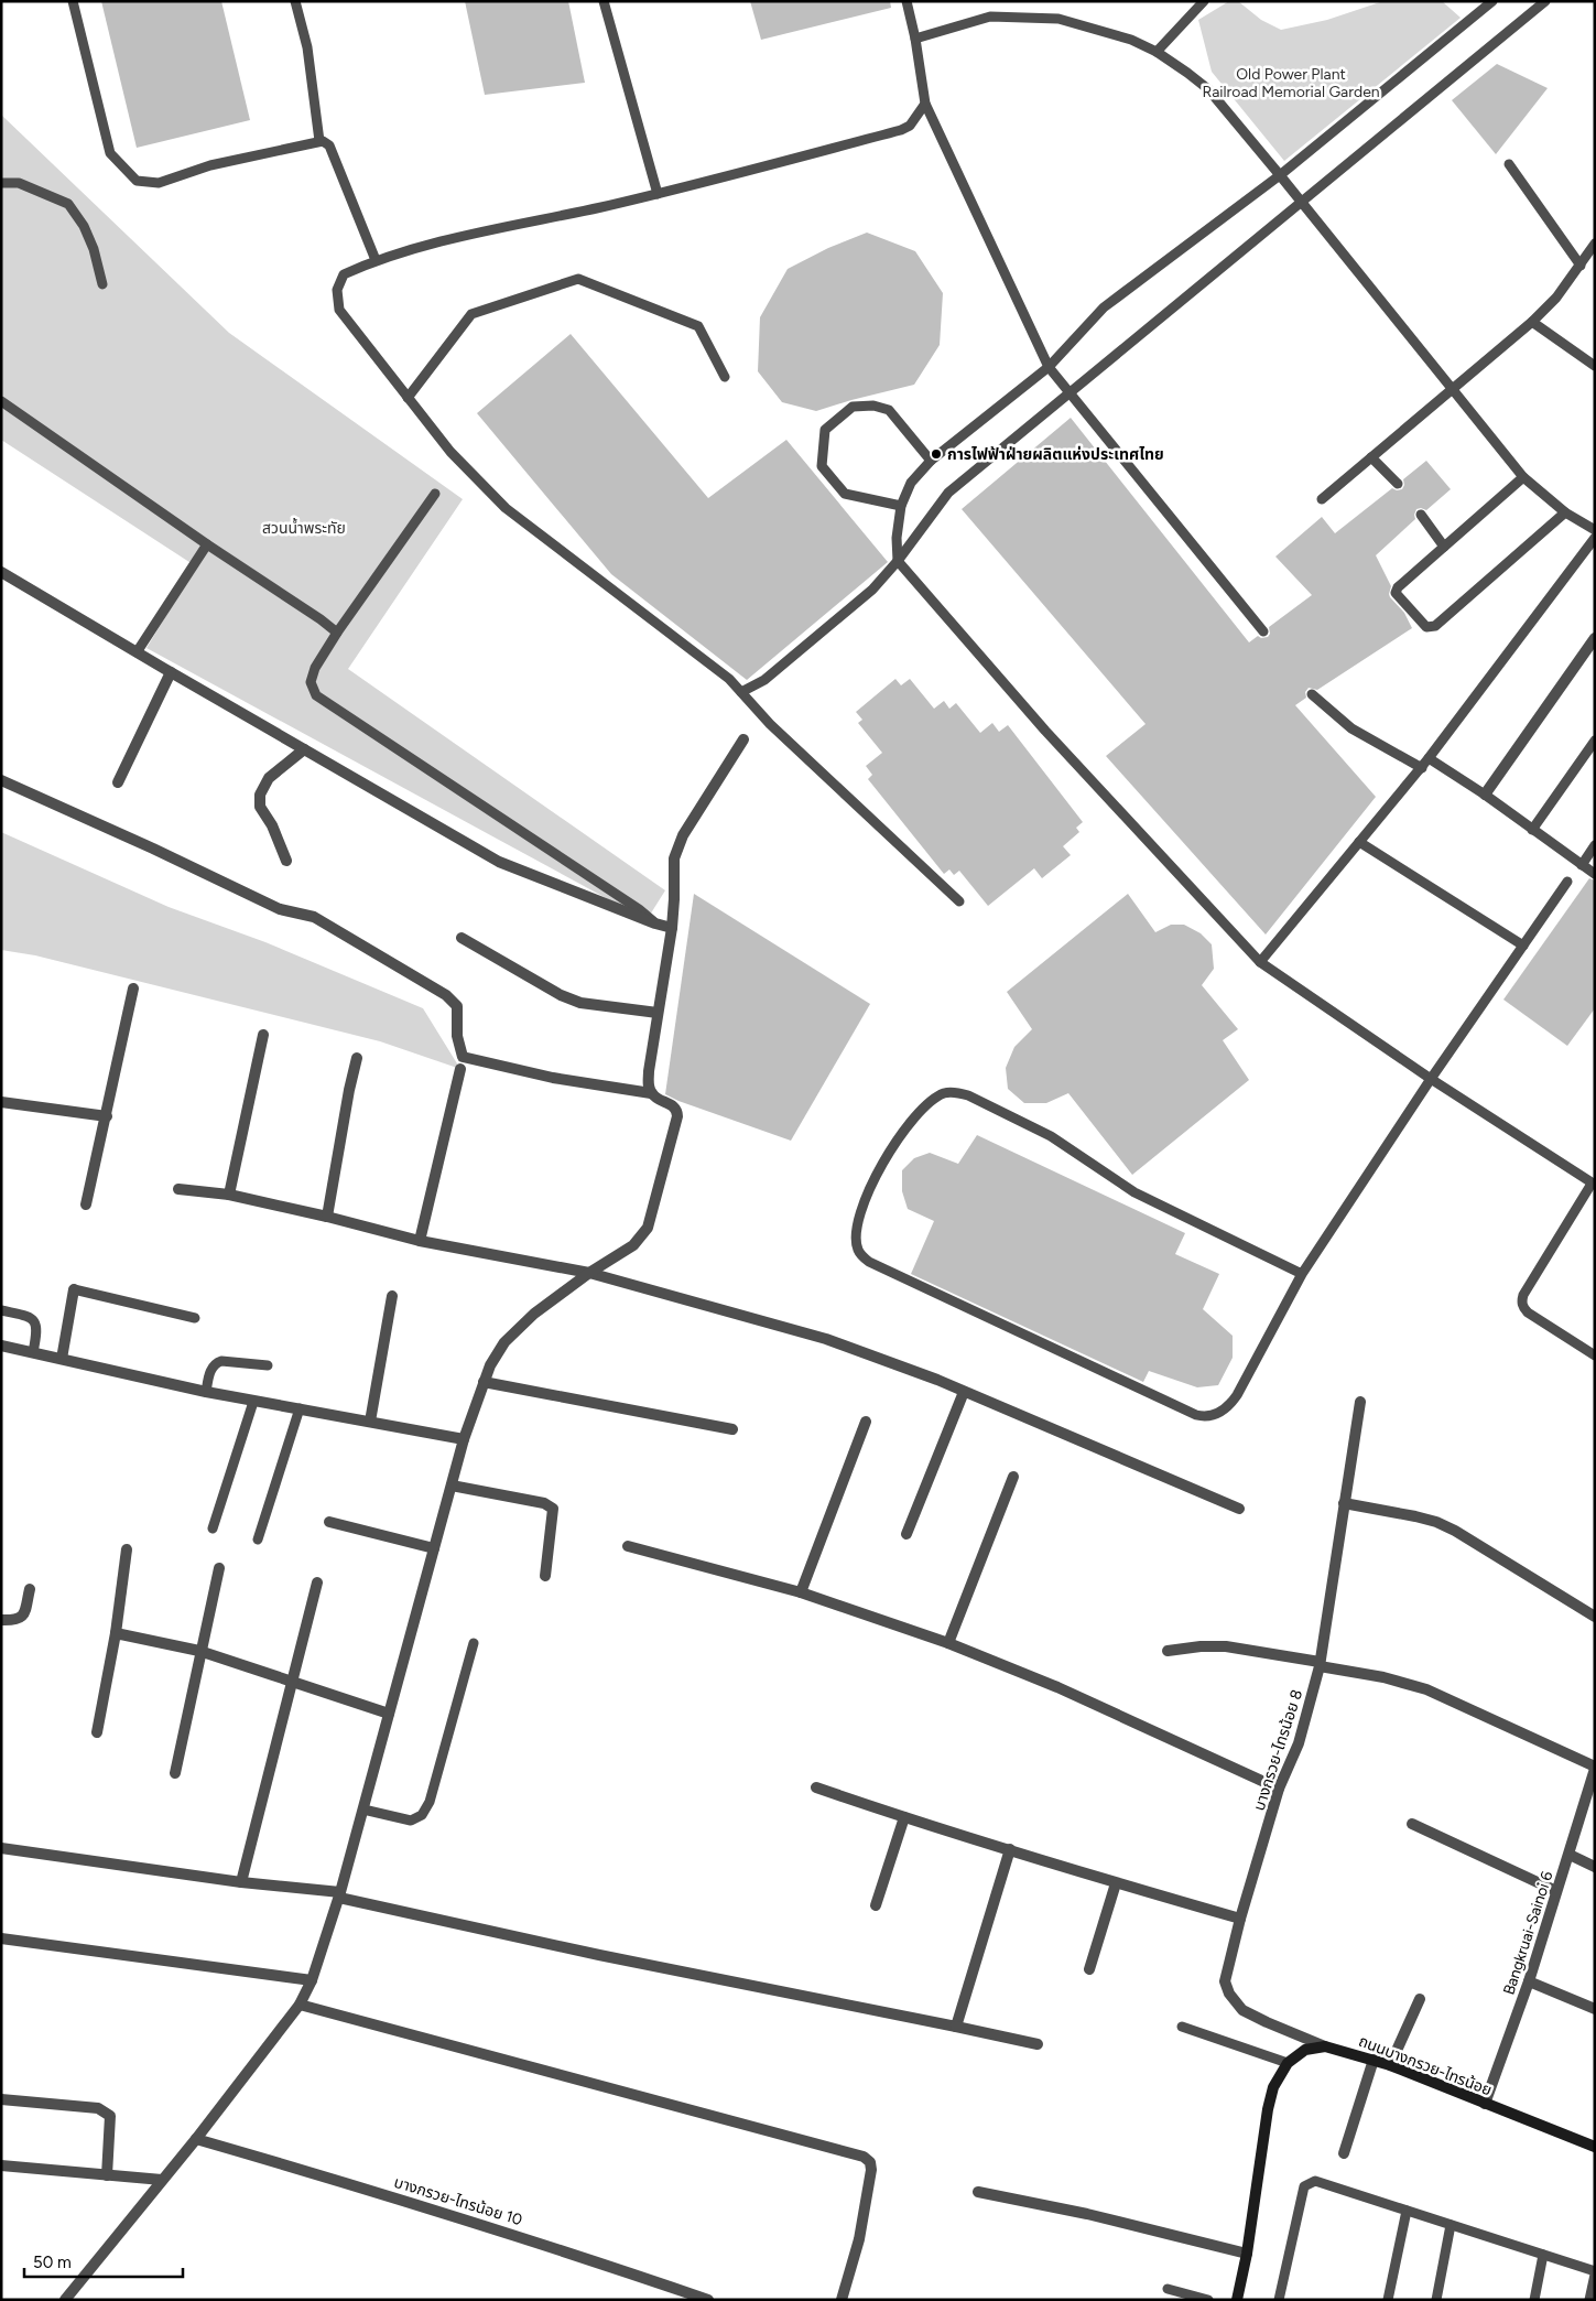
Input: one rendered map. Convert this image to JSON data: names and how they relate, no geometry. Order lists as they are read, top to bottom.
{
  "streets": {
    "main road": ["ถนนบางกรวย-ไทรน้อย"],
    "street": ["บางกรวย-ไทรน้อย 8", "Bangkruai-Sainoi 6", "บางกรวย-ไทรน้อย 10"]
  },
  "crossings": [
    ["บางกรวย-ไทรน้อย 8", "ถนนบางกรวย-ไทรน้อย"],
    ["Bangkruai-Sainoi 6", "ถนนบางกรวย-ไทรน้อย"]
  ],
  "parks": ["Old Power Plant Railroad Memorial Garden", "สวนน้ำพระทัย"],
  "places": ["การไฟฟ้าฝ่ายผลิตแห่งประเทศไทย"],
  "scale_bar": "50 m"
}
